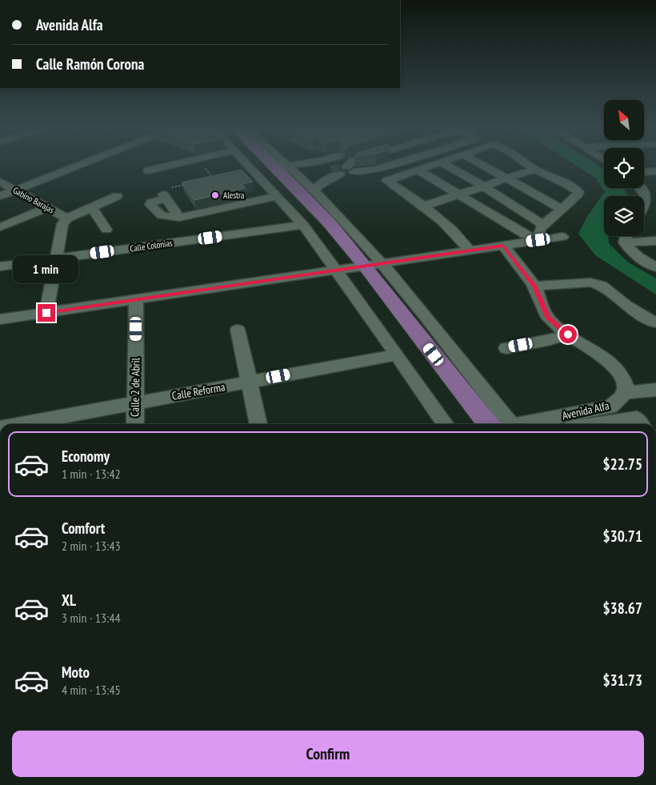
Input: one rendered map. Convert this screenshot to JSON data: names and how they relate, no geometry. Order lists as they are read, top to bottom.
{
  "streets": {
    "street": [
      "Gabino Barajas",
      "Calle Colonias",
      "Calle 2 de Abril",
      "Calle Reforma",
      "Avenida Alfa"
    ]
  },
  "crossings": [
    ["Calle 2 de Abril", "Calle Reforma"]
  ],
  "places": ["Alestra"],
  "north": "top left",
  "page": {
    "banner": ["Avenida Alfa", "Calle Ramón Corona"],
    "bubble": "1 min",
    "list": [
      {
        "name": "Economy",
        "note": "1 min · 13:42",
        "value": "$22.75"
      },
      {
        "name": "Comfort",
        "note": "2 min · 13:43",
        "value": "$30.71"
      },
      {
        "name": "XL",
        "note": "3 min · 13:44",
        "value": "$38.67"
      },
      {
        "name": "Moto",
        "note": "4 min · 13:45",
        "value": "$31.73"
      }
    ],
    "buttons": "Confirm"
  }
}
